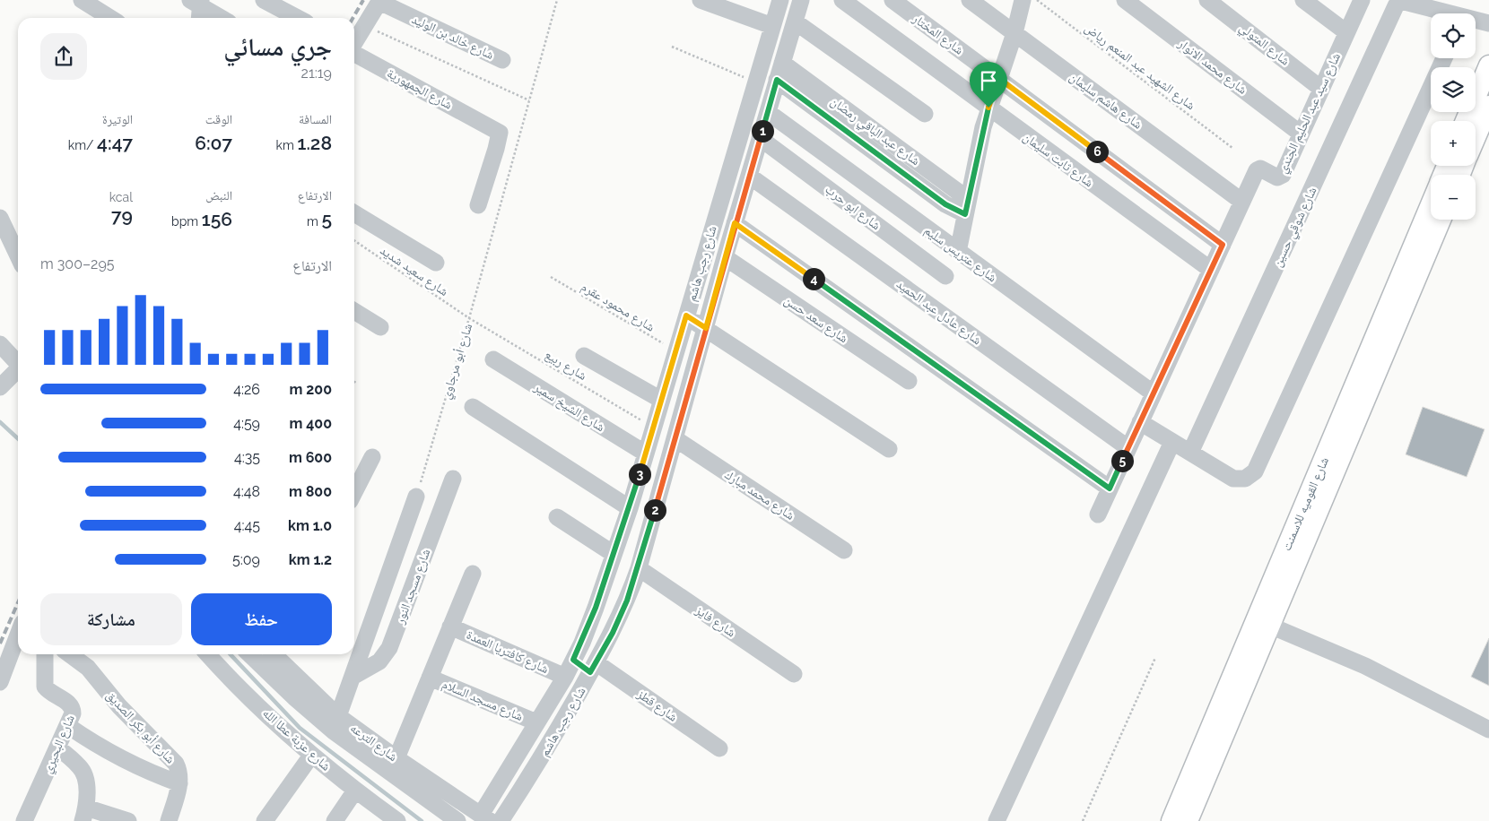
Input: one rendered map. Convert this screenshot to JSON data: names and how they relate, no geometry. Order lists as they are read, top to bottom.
{
  "streets": {
    "main road": ["شارع القوميه للاسمنت"],
    "street": [
      "شارع المختار",
      "شارع خالد بن الوليد",
      "شارع المتولي",
      "شارع محمد الانوار",
      "شارع الجمهورية",
      "شارع هاشم سليمان",
      "شارع سيد عبد الحليم الجندي",
      "شارع عبد الباقي رمضان",
      "شارع ثابت سليمان",
      "شارع ابو حرب",
      "شارع شوقي حسين",
      "شارع عتريس سليم",
      "شارع رجب هاشم",
      "شارع عادل عبد الحميد",
      "شارع سعد حسن",
      "شارع الشيخ سمير",
      "شارع محمد مبارك",
      "شارع مسجد النور",
      "شارع فايز",
      "شارع كافتريا العمدة",
      "شارع مسجد السلام",
      "شارع قطز",
      "شارع أبو بكر الصديق",
      "شارع عزبة عطا الله",
      "شارع الترعه",
      "شارع البحيري"
    ],
    "path": [
      "شارع الشهيد عبد المنعم رياض",
      "شارع سعيد شديد",
      "شارع محمود عقرم",
      "شارع أبو مرجاوي",
      "شارع ربيع"
    ]
  },
  "crossings": [
    ["شارع المختار", "شارع سيد عبد الحليم الجندي"],
    ["شارع المتولي", "شارع سيد عبد الحليم الجندي"],
    ["شارع محمد الانوار", "شارع سيد عبد الحليم الجندي"],
    ["شارع هاشم سليمان", "شارع سيد عبد الحليم الجندي"],
    ["شارع سيد عبد الحليم الجندي", "شارع ثابت سليمان"],
    ["شارع سيد عبد الحليم الجندي", "شارع عتريس سليم"],
    ["شارع سيد عبد الحليم الجندي", "شارع عادل عبد الحميد"],
    ["شارع عبد الباقي رمضان", "شارع رجب هاشم"],
    ["شارع ابو حرب", "شارع رجب هاشم"],
    ["شارع عتريس سليم", "شارع رجب هاشم"],
    ["شارع رجب هاشم", "شارع محمود عقرم"],
    ["شارع رجب هاشم", "شارع عادل عبد الحميد"],
    ["شارع رجب هاشم", "شارع سعد حسن"],
    ["شارع رجب هاشم", "شارع ربيع"],
    ["شارع رجب هاشم", "شارع الشيخ سمير"],
    ["شارع رجب هاشم", "شارع محمد مبارك"],
    ["شارع رجب هاشم", "شارع فايز"],
    ["شارع رجب هاشم", "شارع كافتريا العمدة"],
    ["شارع رجب هاشم", "شارع مسجد السلام"],
    ["شارع رجب هاشم", "شارع قطز"],
    ["شارع رجب هاشم", "شارع الترعه"],
    ["شارع سعيد شديد", "شارع أبو مرجاوي"],
    ["شارع سعيد شديد", "شارع ربيع"],
    ["شارع أبو مرجاوي", "شارع ربيع"]
  ],
  "page": {
    "map_buttons": ["+", "−"],
    "heading": ["جري مسائي", "21:19"],
    "stats": [
      ["المسافة", "1.28 km"],
      ["الوقت", "6:07"],
      ["الوتيرة", "4:47 /km"],
      ["الارتفاع", "5 m"],
      ["النبض", "156 bpm"],
      ["kcal", "79"]
    ],
    "pins": [
      "1",
      "6",
      "4",
      "5",
      "3",
      "2"
    ],
    "chart": ["الارتفاع", "295–300 m"],
    "list": [
      {
        "name": "200 m",
        "note": "4:26"
      },
      {
        "name": "400 m",
        "note": "4:59"
      },
      {
        "name": "600 m",
        "note": "4:35"
      },
      {
        "name": "800 m",
        "note": "4:48"
      },
      {
        "name": "1.0 km",
        "note": "4:45"
      },
      {
        "name": "1.2 km",
        "note": "5:09"
      }
    ],
    "buttons": ["حفظ", "مشاركة"]
  }
}
